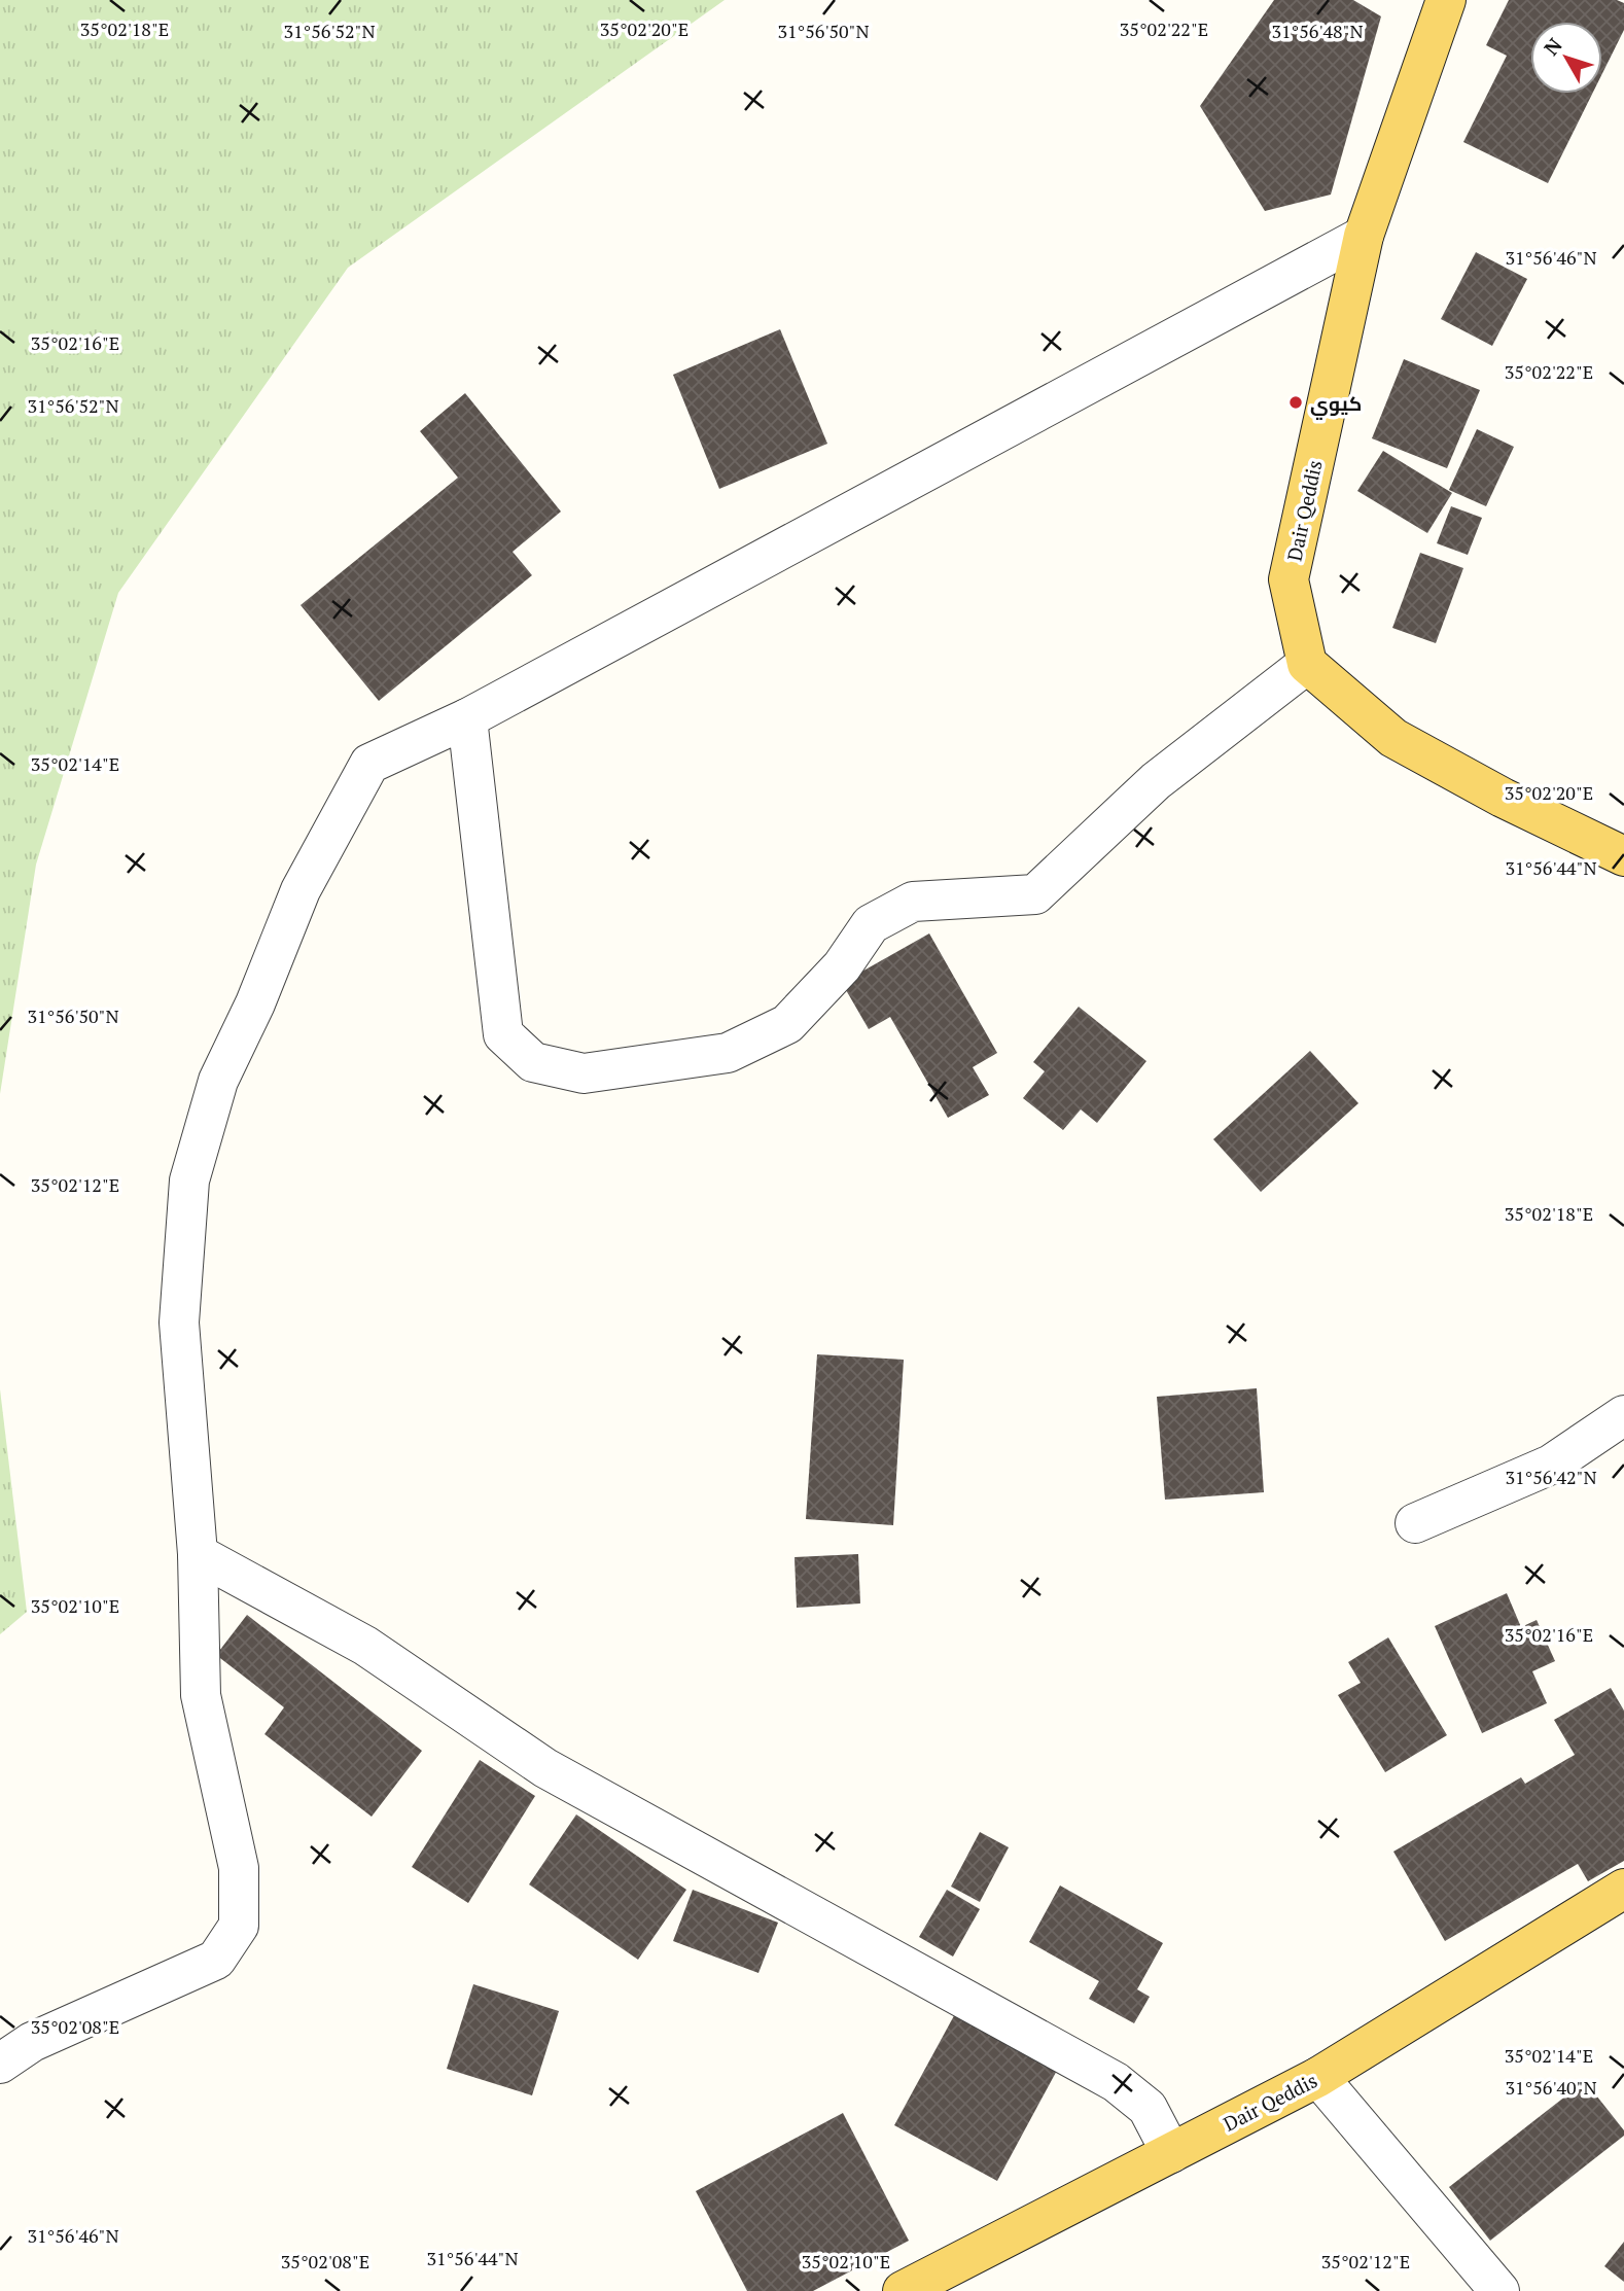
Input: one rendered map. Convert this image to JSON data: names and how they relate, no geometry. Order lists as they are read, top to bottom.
{
  "streets": {
    "main road": ["Dair Qeddis"]
  },
  "places": ["كيوي"],
  "north": "top left",
  "coordinates": [
    "35°02'18\"E",
    "35°02'20\"E",
    "35°02'22\"E",
    "31°56'52\"N",
    "31°56'50\"N",
    "31°56'48\"N",
    "31°56'46\"N",
    "35°02'16\"E",
    "35°02'14\"E",
    "31°56'44\"N",
    "35°02'12\"E",
    "31°56'42\"N",
    "35°02'10\"E",
    "35°02'08\"E",
    "31°56'40\"N"
  ]
}
